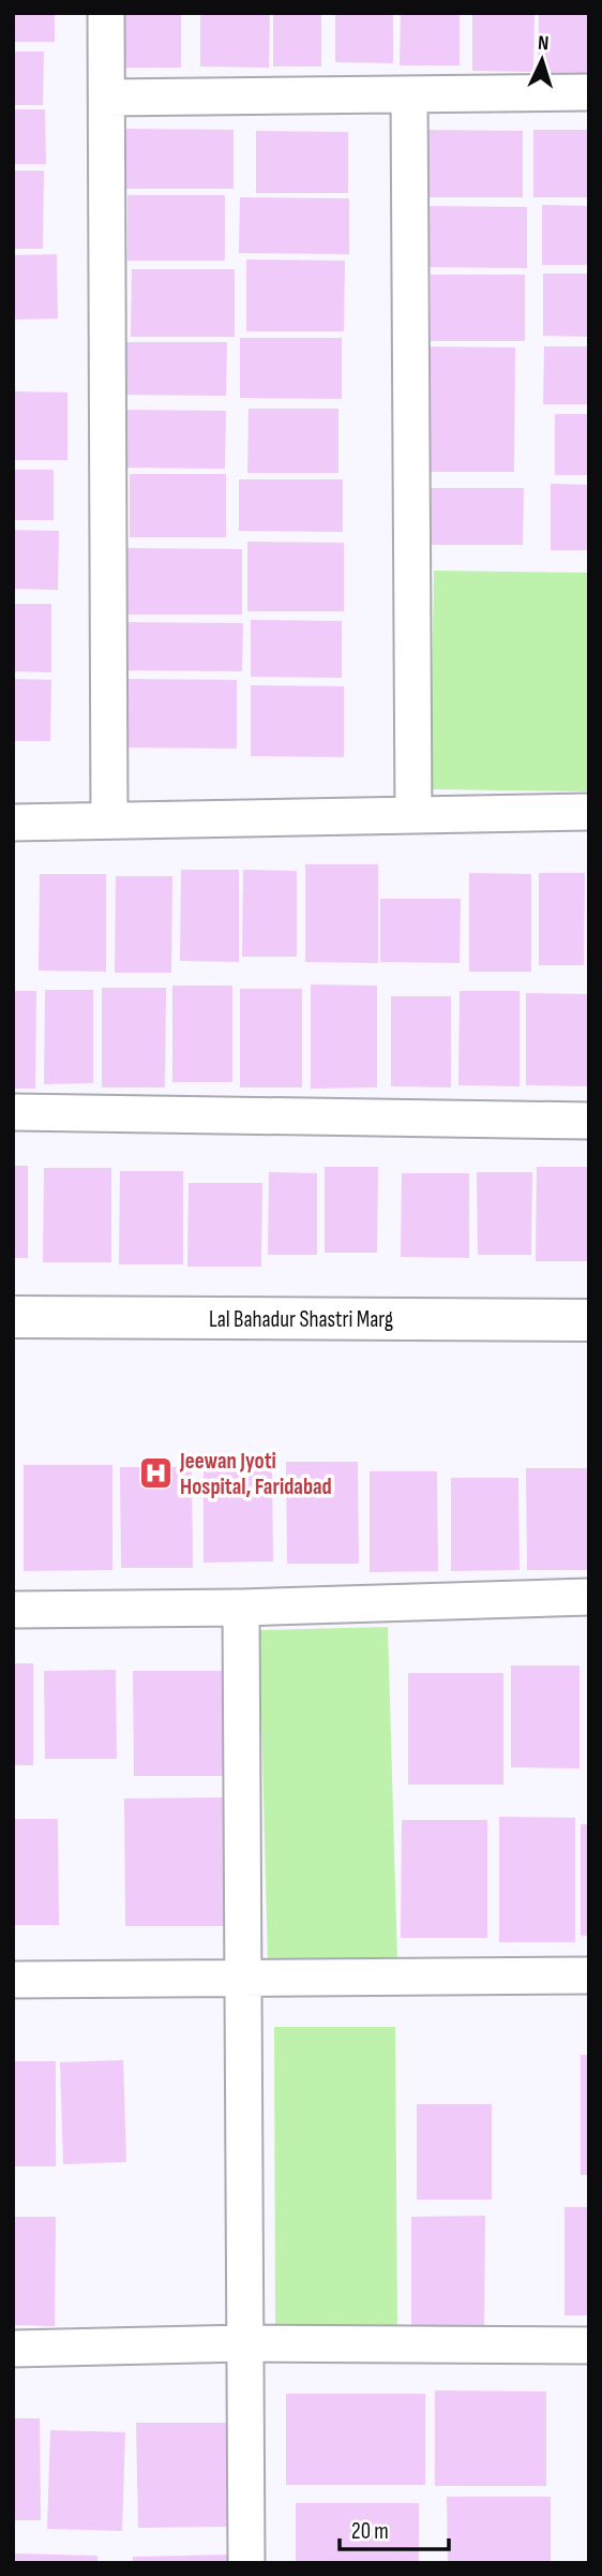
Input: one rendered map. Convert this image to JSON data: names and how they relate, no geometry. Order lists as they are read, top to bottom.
{
  "streets": {
    "street": ["Lal Bahadur Shastri Marg"]
  },
  "places": {
    "hospital": ["Jeewan Jyoti Hospital, Faridabad"]
  },
  "scale_bar": "20 m",
  "north": "top"
}
